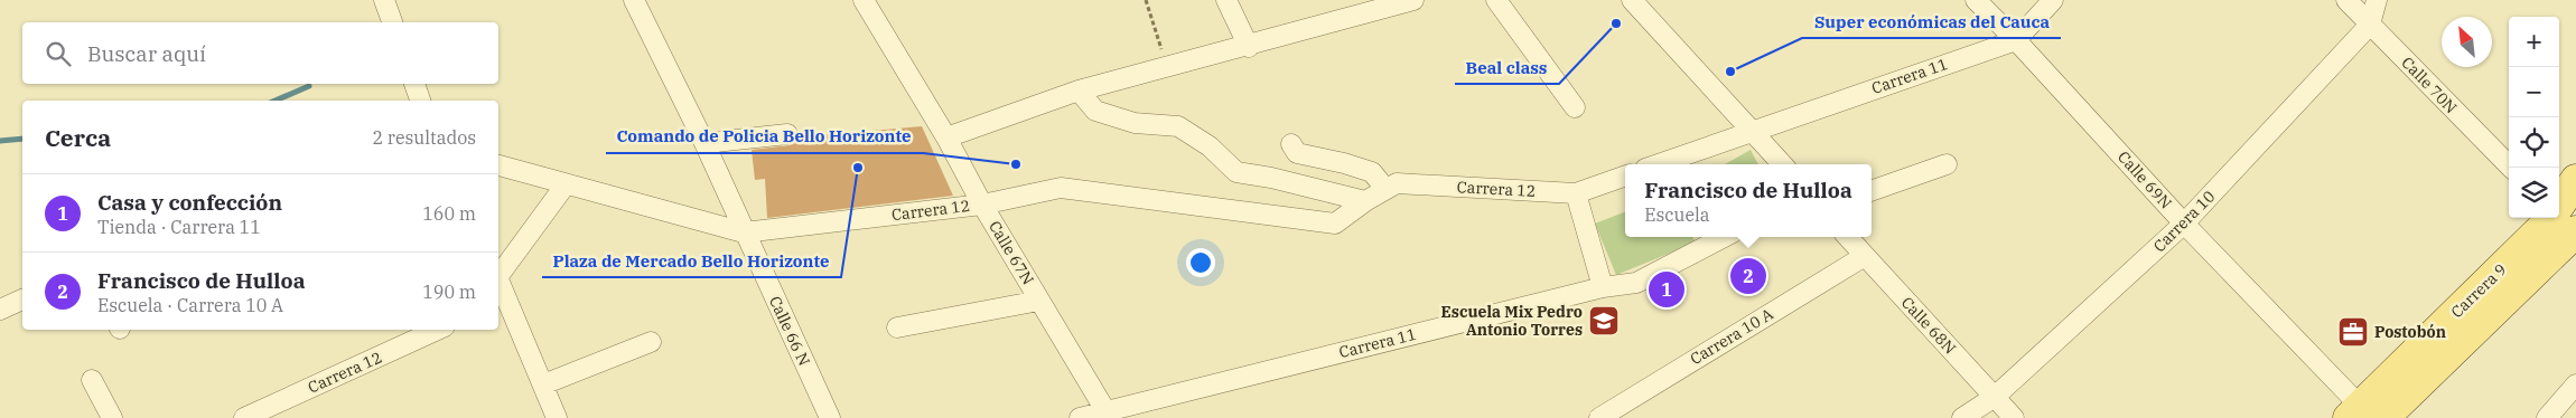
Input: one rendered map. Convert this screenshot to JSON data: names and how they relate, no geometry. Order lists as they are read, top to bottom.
{
  "streets": {
    "main road": ["Carrera 9"],
    "street": [
      "Carrera 11",
      "Calle 70N",
      "Calle 69N",
      "Carrera 12",
      "Carrera 10",
      "Calle 67N",
      "Calle 68N",
      "Calle 66 N",
      "Carrera 10 A"
    ]
  },
  "crossings": [
    ["Carrera 11", "Calle 69N"],
    ["Carrera 11", "Calle 67N"],
    ["Calle 70N", "Carrera 10"],
    ["Calle 69N", "Carrera 10"],
    ["Calle 69N", "Carrera 9"],
    ["Carrera 12", "Calle 67N"],
    ["Carrera 12", "Calle 66 N"],
    ["Carrera 10", "Calle 68N"],
    ["Calle 68N", "Carrera 10 A"]
  ],
  "places": {
    "other": [
      "Beal class",
      "Super económicas del Cauca",
      "Comando de Policia Bello Horizonte",
      "Plaza de Mercado Bello Horizonte"
    ],
    "school or university": ["Escuela Mix Pedro Antonio Torres"],
    "office": ["Postobón"]
  },
  "north": "top left",
  "page": {
    "map_buttons": ["+", "−"],
    "search": "Buscar aquí",
    "heading": ["Cerca", "2 resultados"],
    "popup": ["Francisco de Hulloa", "Escuela"],
    "list": [
      {
        "mark": "1",
        "name": "Casa y confección",
        "note": "Tienda · Carrera 11",
        "value": "160 m"
      },
      {
        "mark": "2",
        "name": "Francisco de Hulloa",
        "note": "Escuela · Carrera 10 A",
        "value": "190 m"
      }
    ],
    "pins": ["2", "1"]
  }
}
